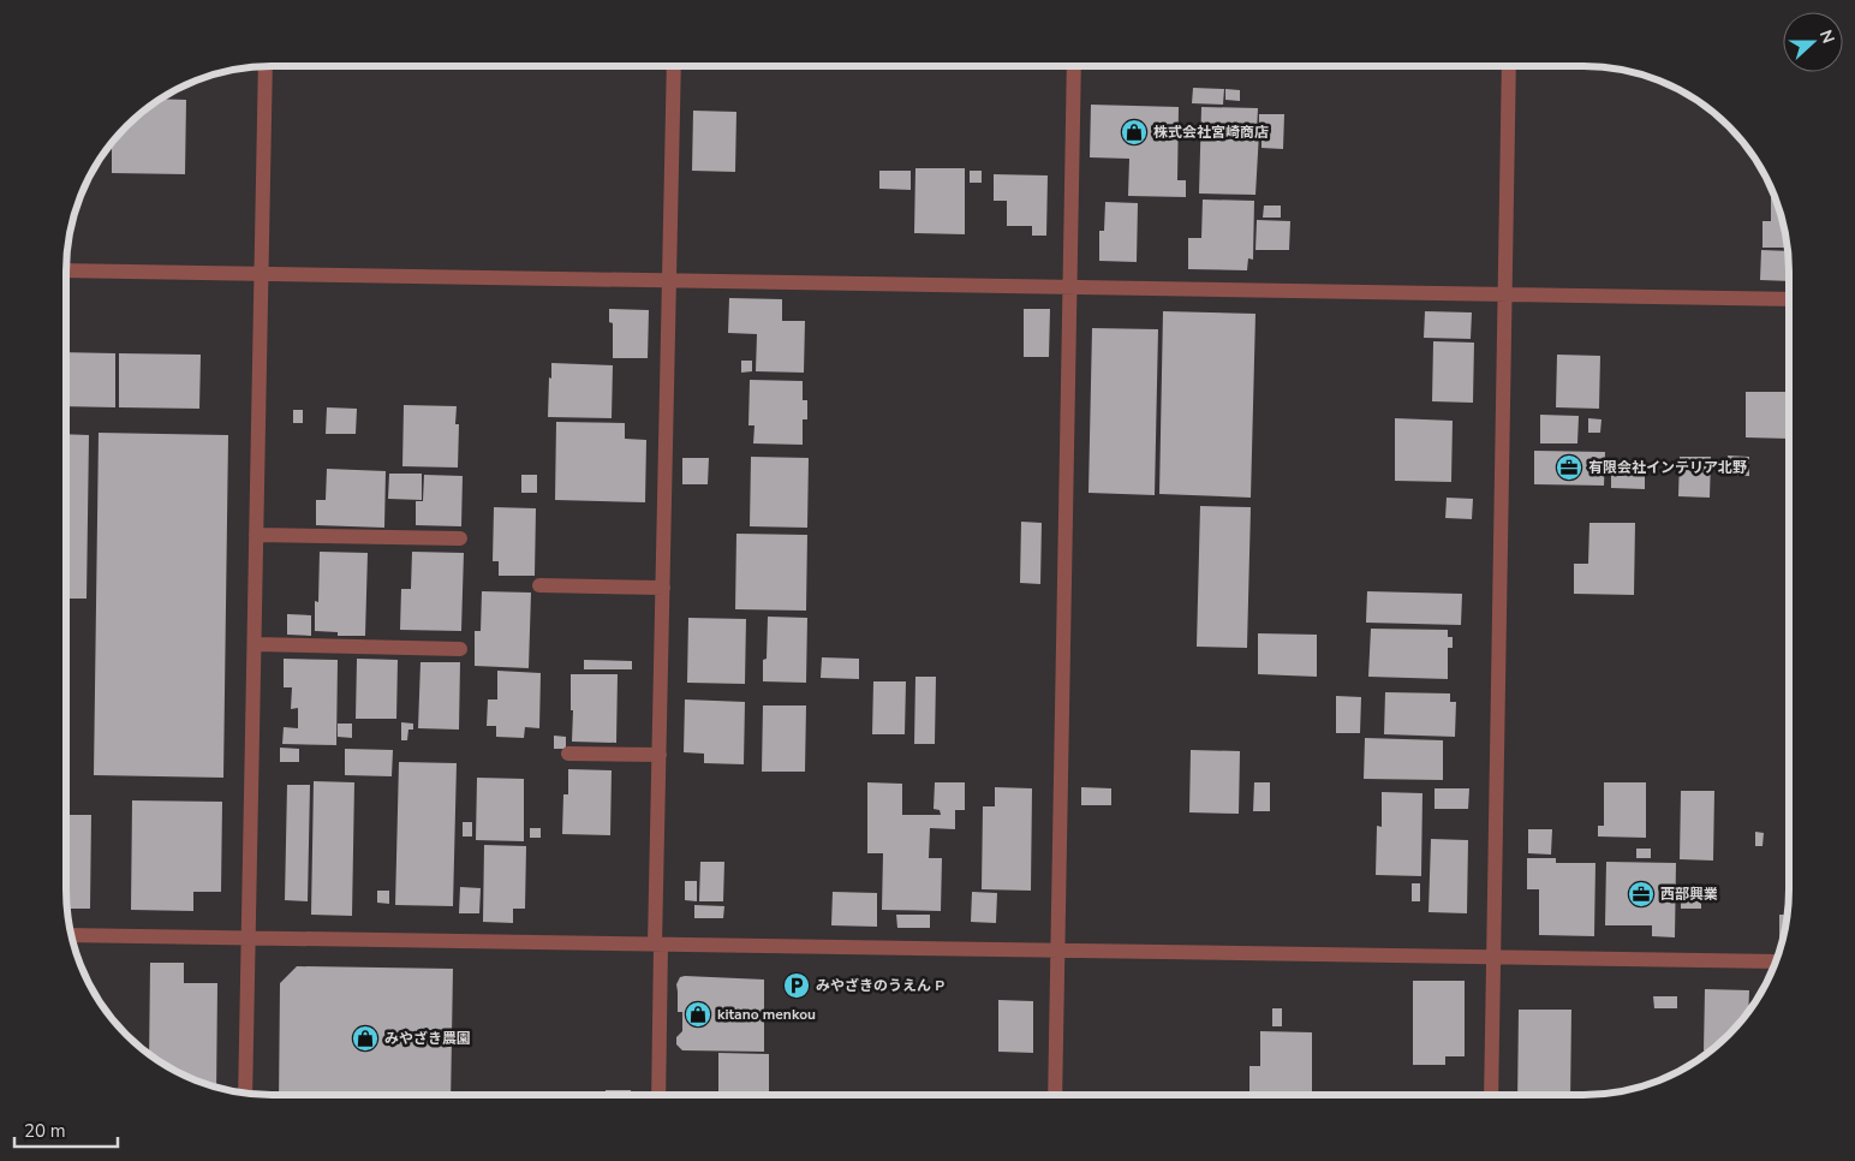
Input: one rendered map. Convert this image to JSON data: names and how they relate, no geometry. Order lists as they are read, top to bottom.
{
  "places": {
    "shop": ["株式会社宮崎商店", "kitano menkou", "みやざき農園"],
    "office": ["有限会社インテリア北野", "西部興業"],
    "parking": ["みやざきのうえん P"]
  },
  "scale_bar": "20 m",
  "north": "right"
}
